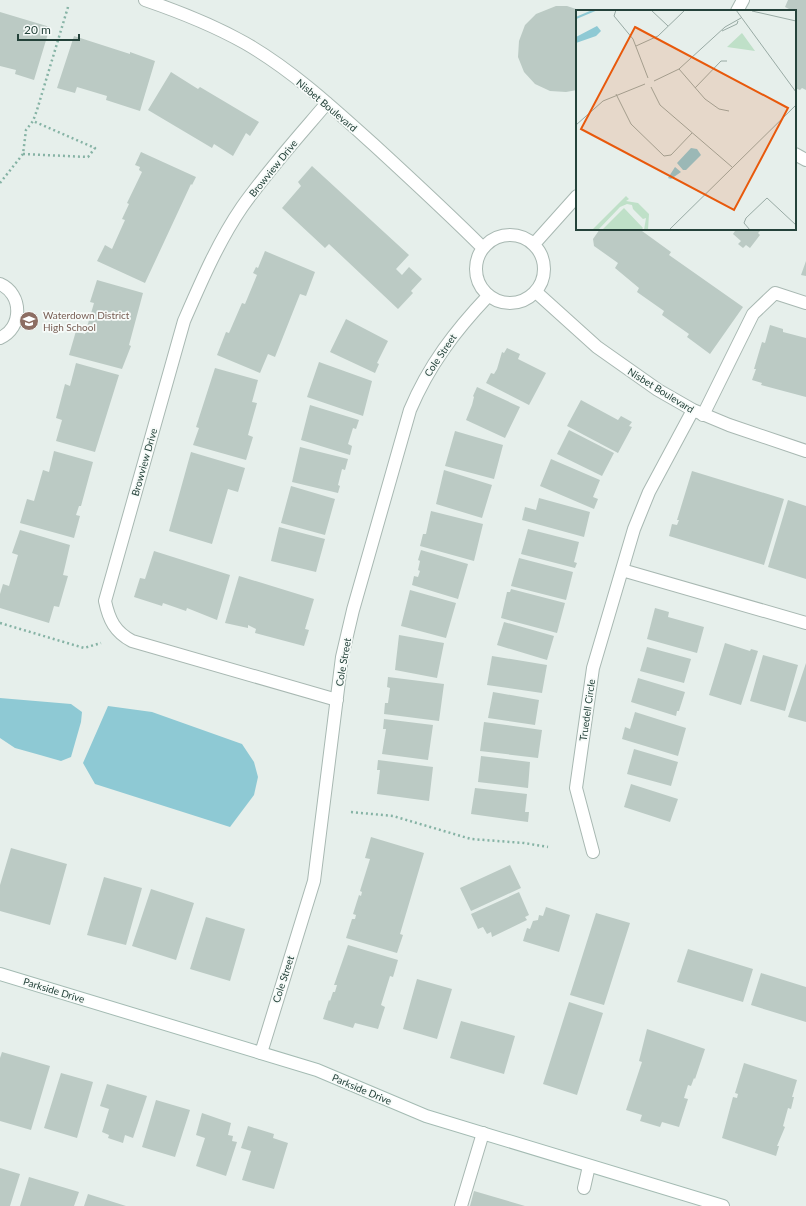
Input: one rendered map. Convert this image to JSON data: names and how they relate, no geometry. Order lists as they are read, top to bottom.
{
  "streets": {
    "street": [
      "Nisbet Boulevard",
      "Browview Drive",
      "Cole Street",
      "Truedell Circle",
      "Parkside Drive"
    ]
  },
  "crossings": [
    ["Nisbet Boulevard", "Browview Drive"],
    ["Nisbet Boulevard", "Cole Street"],
    ["Nisbet Boulevard", "Truedell Circle"],
    ["Browview Drive", "Cole Street"],
    ["Cole Street", "Parkside Drive"]
  ],
  "places": {
    "school or university": ["Waterdown District High School"]
  },
  "scale_bar": "20 m"
}
